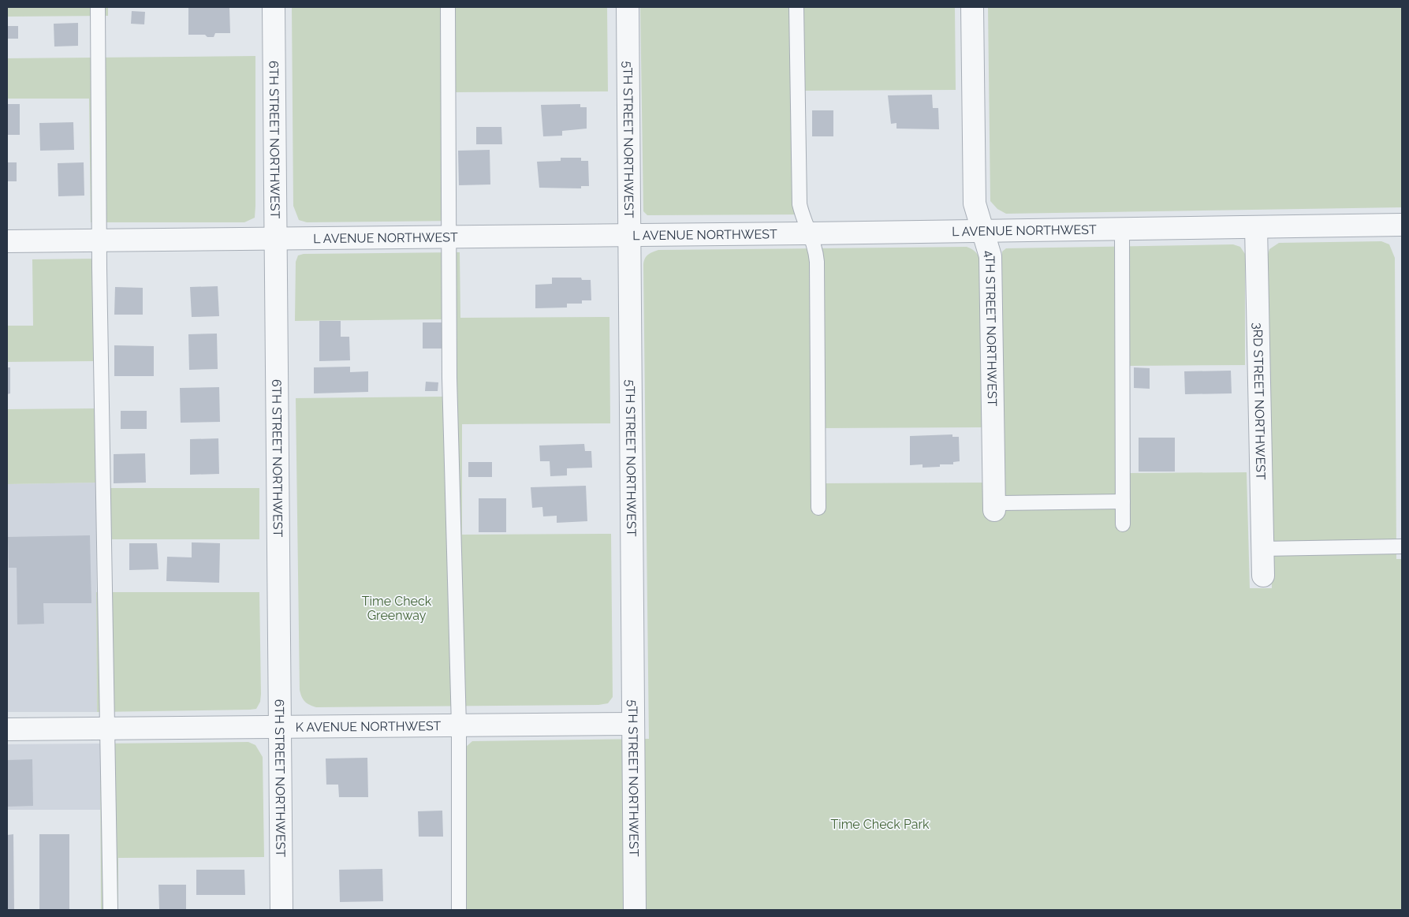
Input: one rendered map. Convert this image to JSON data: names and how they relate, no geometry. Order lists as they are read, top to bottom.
{
  "streets": {
    "street": [
      "6TH STREET NORTHWEST",
      "5TH STREET NORTHWEST",
      "L AVENUE NORTHWEST",
      "4TH STREET NORTHWEST",
      "3RD STREET NORTHWEST",
      "K AVENUE NORTHWEST"
    ]
  },
  "crossings": [
    ["6TH STREET NORTHWEST", "L AVENUE NORTHWEST"],
    ["6TH STREET NORTHWEST", "K AVENUE NORTHWEST"],
    ["5TH STREET NORTHWEST", "L AVENUE NORTHWEST"],
    ["5TH STREET NORTHWEST", "K AVENUE NORTHWEST"],
    ["L AVENUE NORTHWEST", "4TH STREET NORTHWEST"],
    ["L AVENUE NORTHWEST", "3RD STREET NORTHWEST"]
  ],
  "parks": ["Time Check Greenway", "Time Check Park"]
}
